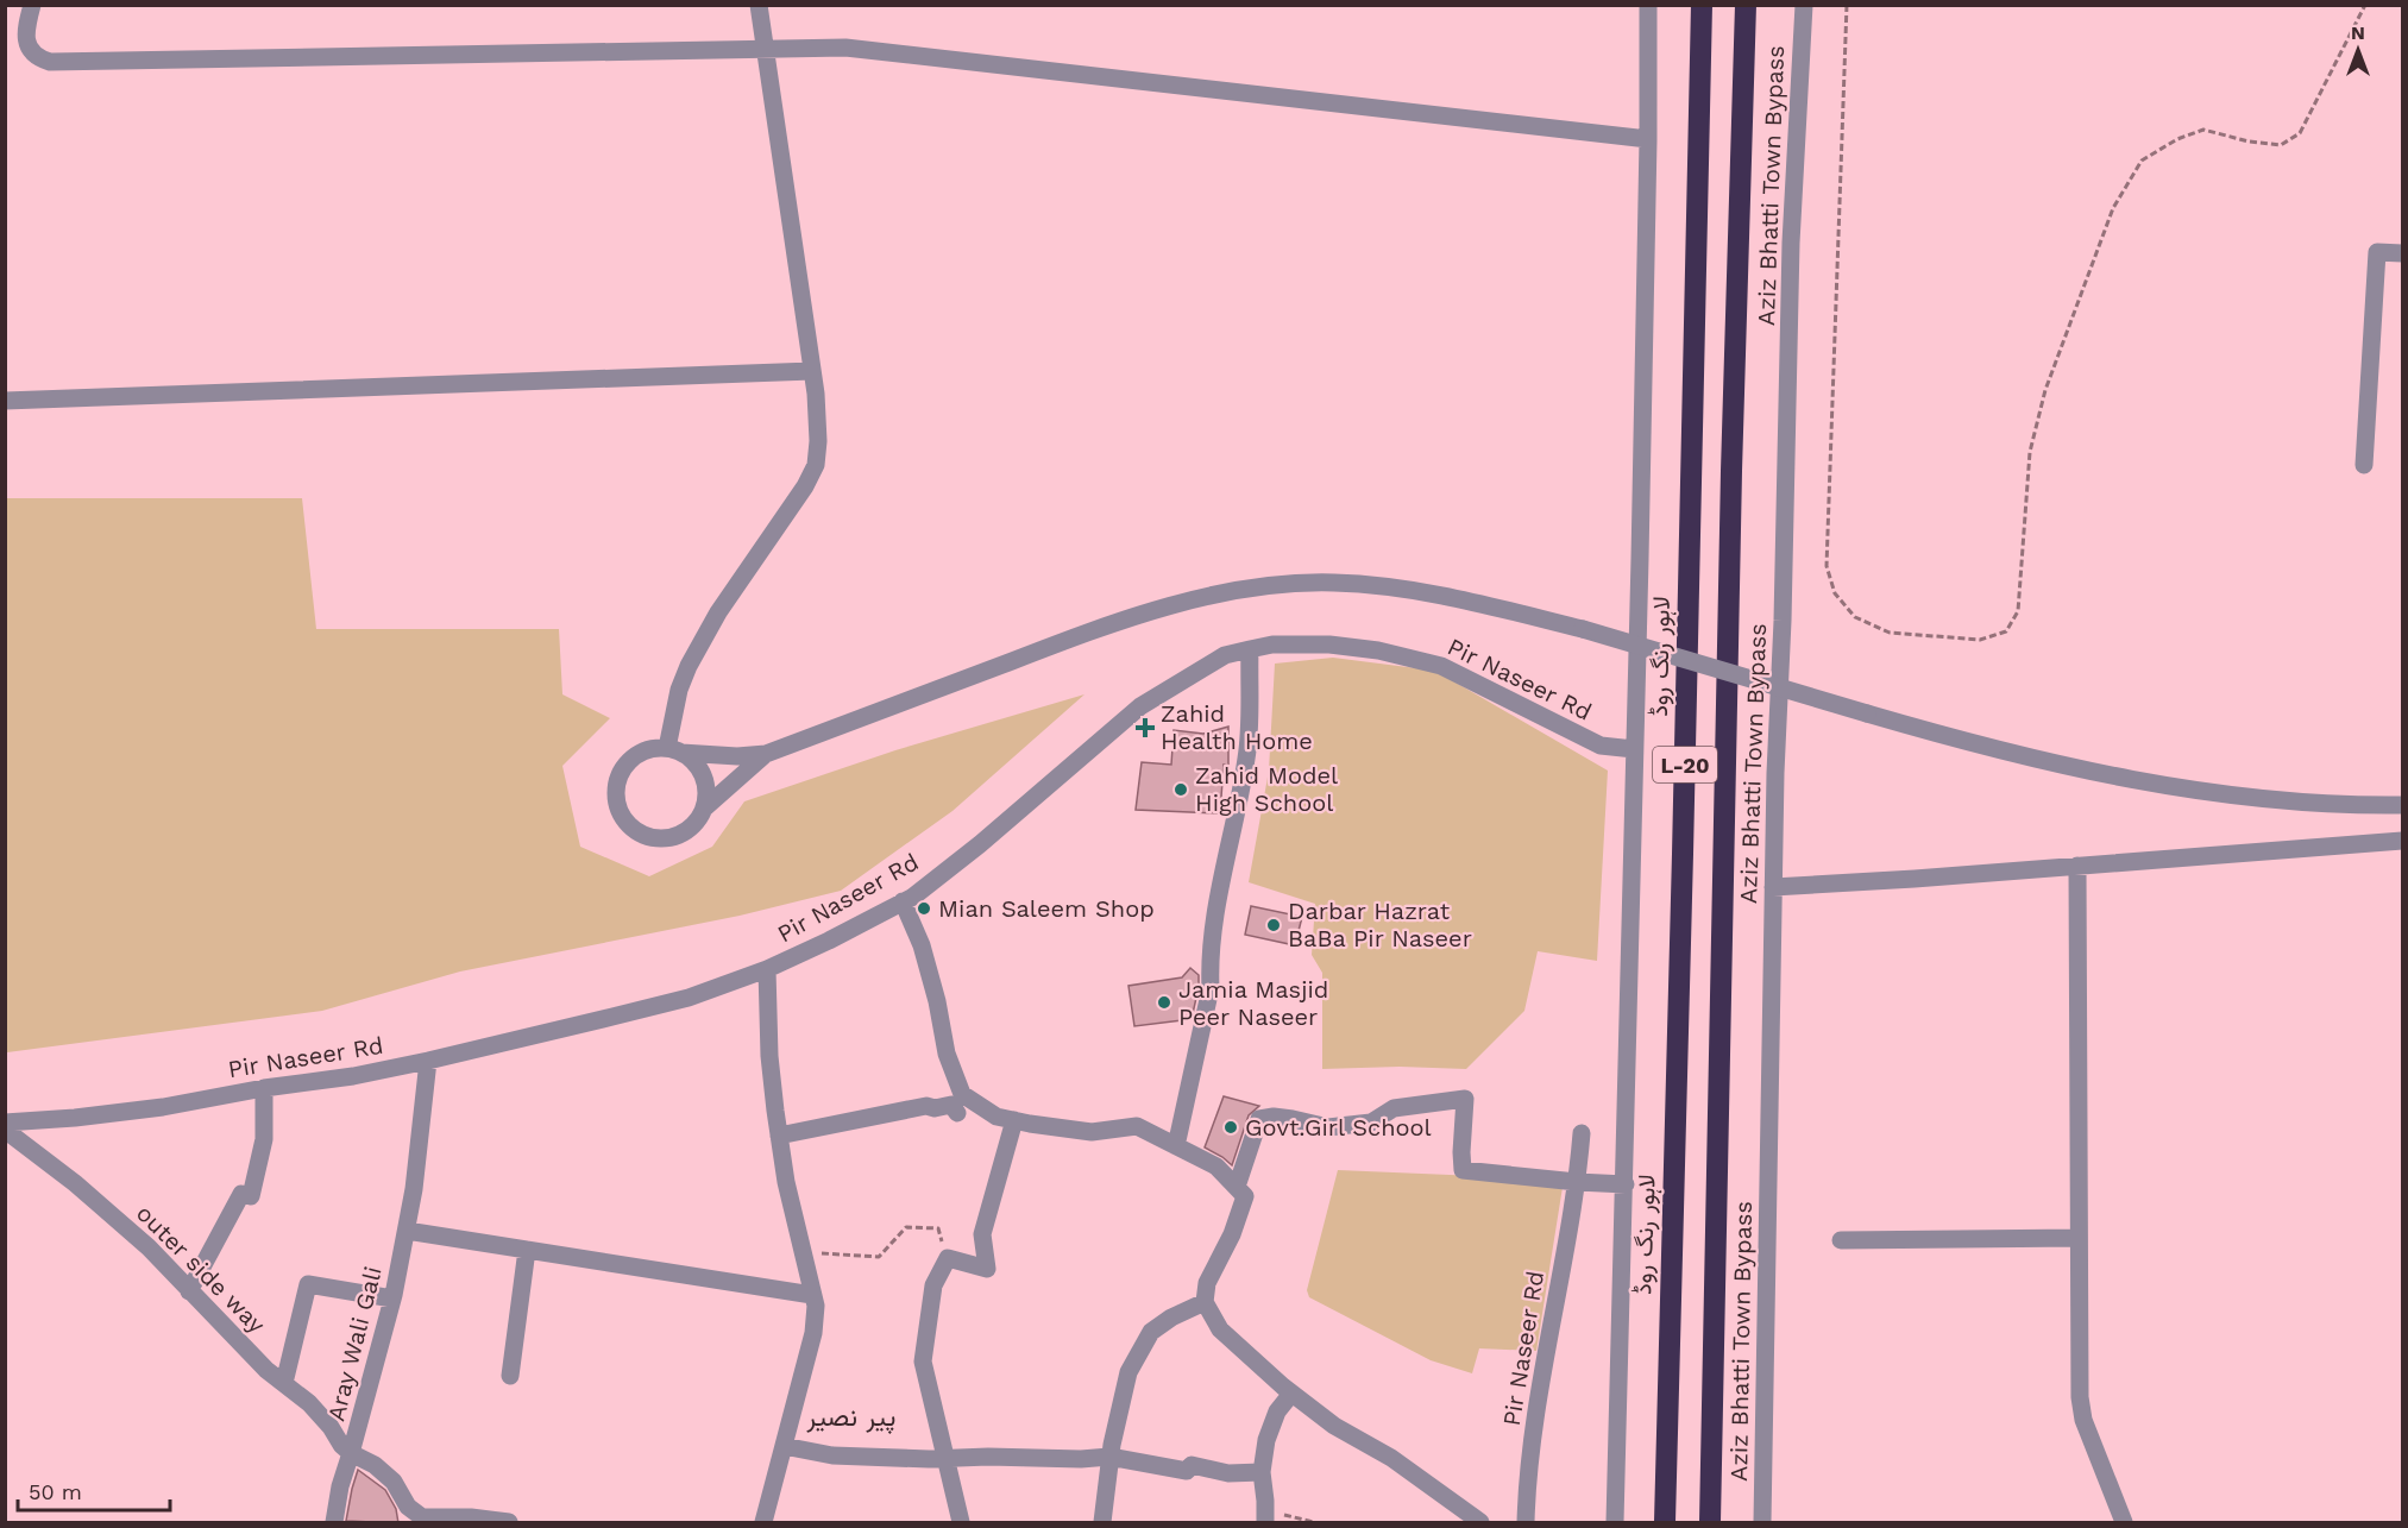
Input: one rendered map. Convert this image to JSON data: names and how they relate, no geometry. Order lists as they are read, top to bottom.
{
  "streets": {
    "highway": ["لاہور رنگ روڈ", "L-20"],
    "street": [
      "Aziz Bhatti Town Bypass",
      "Pir Naseer Rd",
      "outer side way",
      "Aray Wali Gali"
    ]
  },
  "crossings": [
    ["Pir Naseer Rd", "Aray Wali Gali"],
    ["outer side way", "Aray Wali Gali"]
  ],
  "districts": ["پیر نصیر"],
  "places": {
    "health": ["Zahid Health Home"],
    "other": [
      "Zahid Model High School",
      "Mian Saleem Shop",
      "Darbar Hazrat BaBa Pir Naseer",
      "Jamia Masjid Peer Naseer",
      "Govt.Girl School"
    ]
  },
  "scale_bar": "50 m",
  "north": "top"
}
